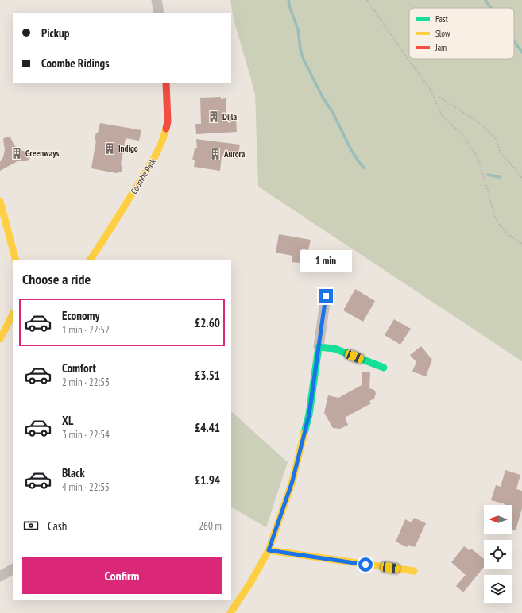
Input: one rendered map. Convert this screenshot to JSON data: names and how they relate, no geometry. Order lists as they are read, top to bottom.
{
  "streets": {
    "street": ["Coombe Park"]
  },
  "places": {
    "building": [
      "Dijla",
      "Indigo",
      "Greenways",
      "Aurora"
    ]
  },
  "legend": ["Fast", "Slow", "Jam"],
  "north": "left",
  "page": {
    "banner": ["Pickup", "Coombe Ridings"],
    "bubble": "1 min",
    "heading": "Choose a ride",
    "list": [
      {
        "name": "Economy",
        "note": "1 min · 22:52",
        "value": "£2.60"
      },
      {
        "name": "Comfort",
        "note": "2 min · 22:53",
        "value": "£3.51"
      },
      {
        "name": "XL",
        "note": "3 min · 22:54",
        "value": "£4.41"
      },
      {
        "name": "Black",
        "note": "4 min · 22:55",
        "value": "£1.94"
      }
    ],
    "pay": ["Cash", "260 m"],
    "buttons": "Confirm"
  }
}
